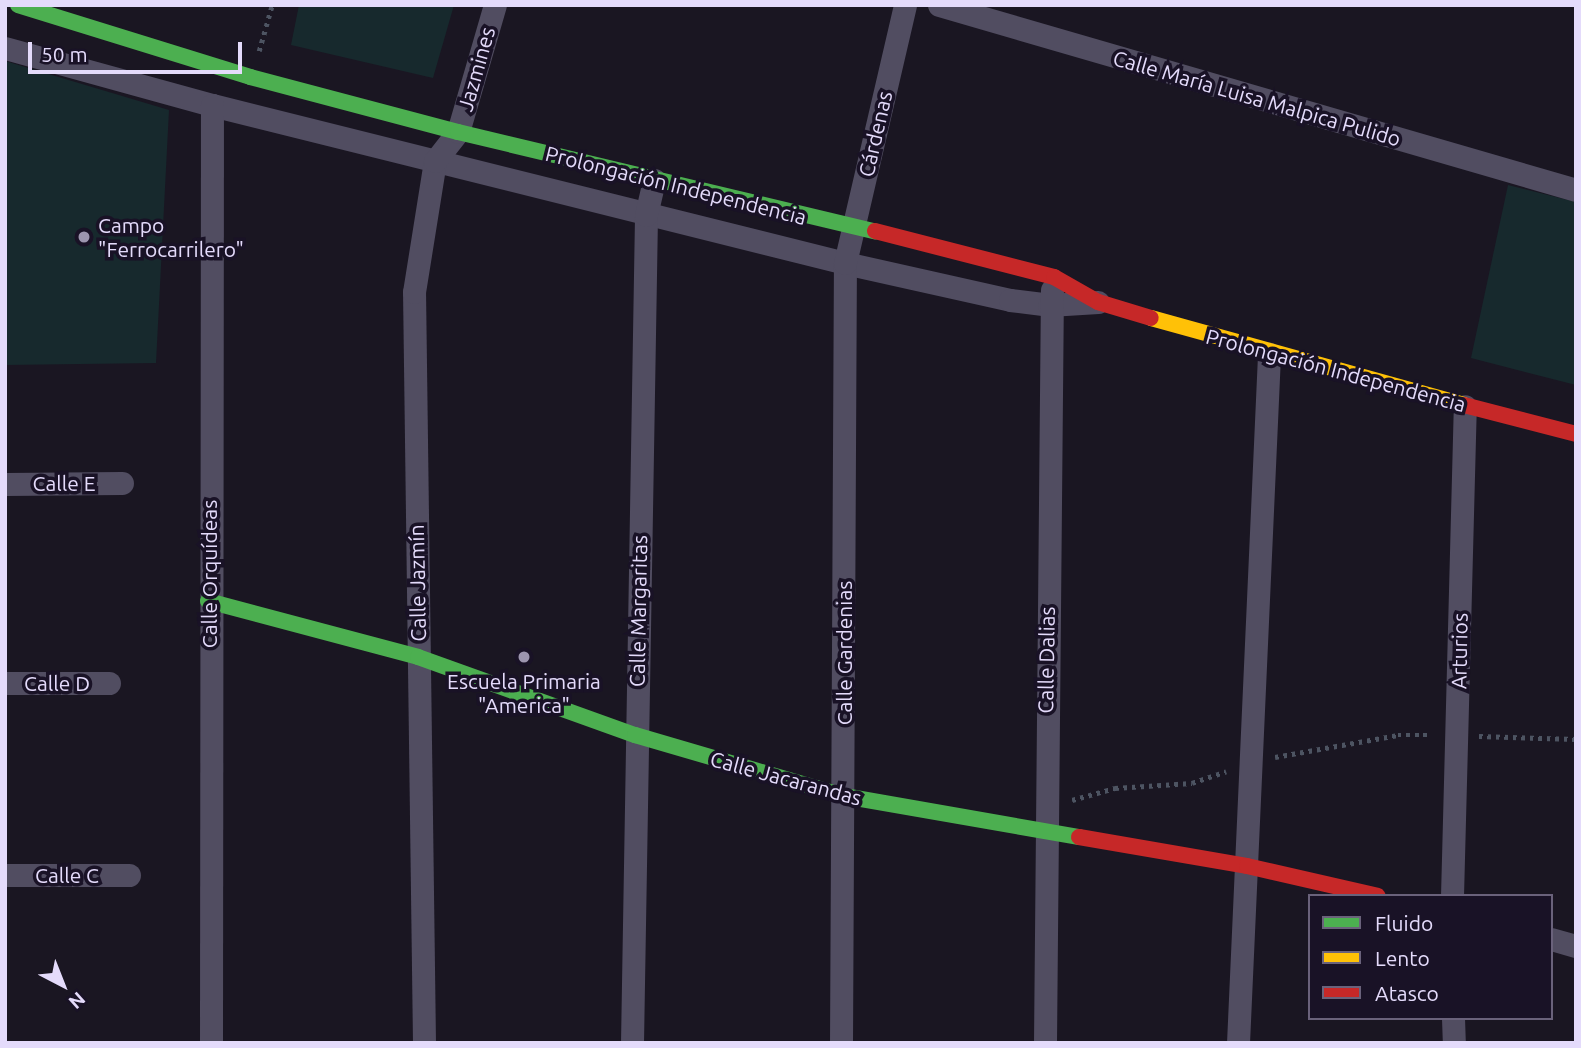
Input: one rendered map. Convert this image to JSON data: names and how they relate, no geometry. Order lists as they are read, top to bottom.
{
  "streets": {
    "street": [
      "Jazmines",
      "Calle María Luisa Malpica Pulido",
      "Cárdenas",
      "Prolongación Independencia",
      "Calle E",
      "Calle Orquídeas",
      "Calle Jazmín",
      "Calle Margaritas",
      "Arturios",
      "Calle Gardenias",
      "Calle Dalias",
      "Calle D",
      "Calle Jacarandas",
      "Calle C"
    ]
  },
  "crossings": [
    ["Jazmines", "Prolongación Independencia"],
    ["Jazmines", "Calle Jazmín"],
    ["Cárdenas", "Prolongación Independencia"],
    ["Cárdenas", "Calle Gardenias"],
    ["Prolongación Independencia", "Calle Orquídeas"],
    ["Prolongación Independencia", "Calle Jazmín"],
    ["Prolongación Independencia", "Calle Margaritas"],
    ["Prolongación Independencia", "Arturios"],
    ["Prolongación Independencia", "Calle Gardenias"],
    ["Prolongación Independencia", "Calle Dalias"],
    ["Calle Orquídeas", "Calle Jacarandas"],
    ["Calle Jazmín", "Calle Jacarandas"],
    ["Calle Margaritas", "Calle Jacarandas"],
    ["Calle Gardenias", "Calle Jacarandas"],
    ["Calle Dalias", "Calle Jacarandas"]
  ],
  "places": ["Campo \"Ferrocarrilero\"", "Escuela Primaria \"America\""],
  "legend": ["Fluido", "Lento", "Atasco"],
  "scale_bar": "50 m",
  "north": "bottom right"
}
